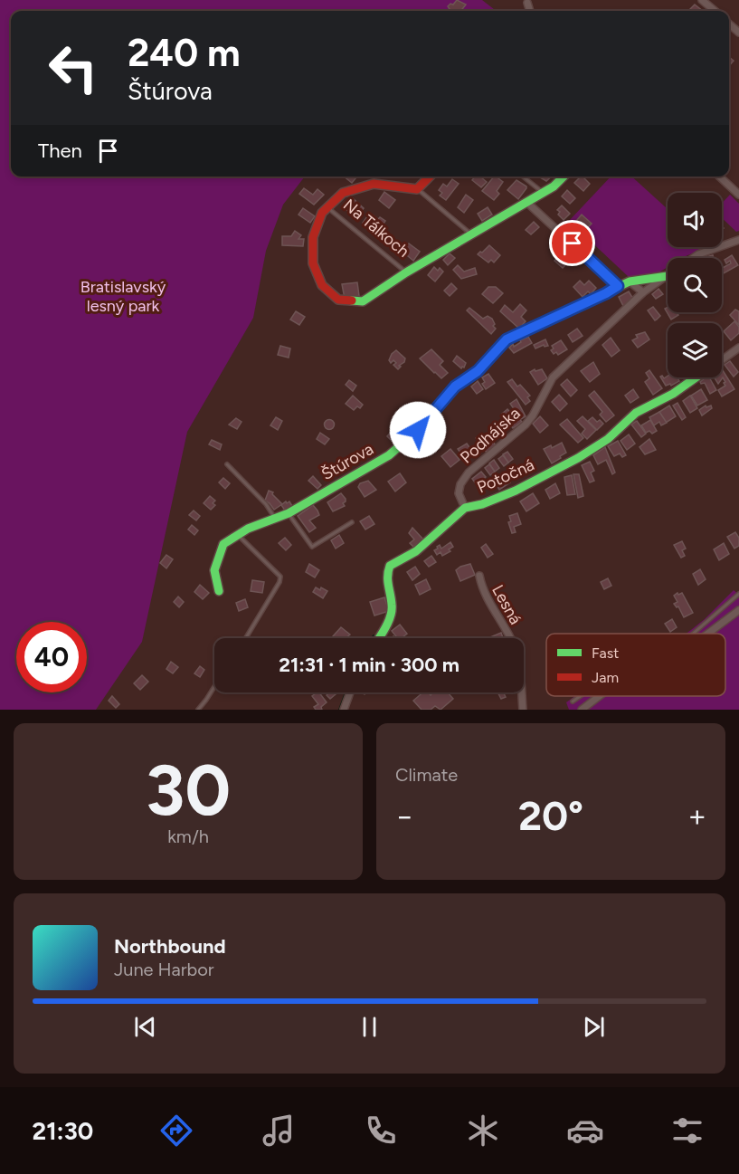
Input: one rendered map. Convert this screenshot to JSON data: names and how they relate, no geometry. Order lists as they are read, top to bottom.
{
  "streets": {
    "street": [
      "Na Tálkoch",
      "Podhájska",
      "Štúrova",
      "Potočná",
      "Lesná"
    ]
  },
  "crossings": [
    ["Podhájska", "Potočná"]
  ],
  "parks": ["Bratislavský lesný park"],
  "legend": ["Fast", "Jam"],
  "page": {
    "turn": ["240 m", "Štúrova"],
    "then": "Then",
    "limit": "40",
    "trip": "21:31 · 1 min · 300 m",
    "tile": [
      ["30", "km/h"],
      "Climate"
    ],
    "heat": ["−", "20°", "+"],
    "song": ["Northbound", "June Harbor"],
    "tabs": "21:30"
  }
}
